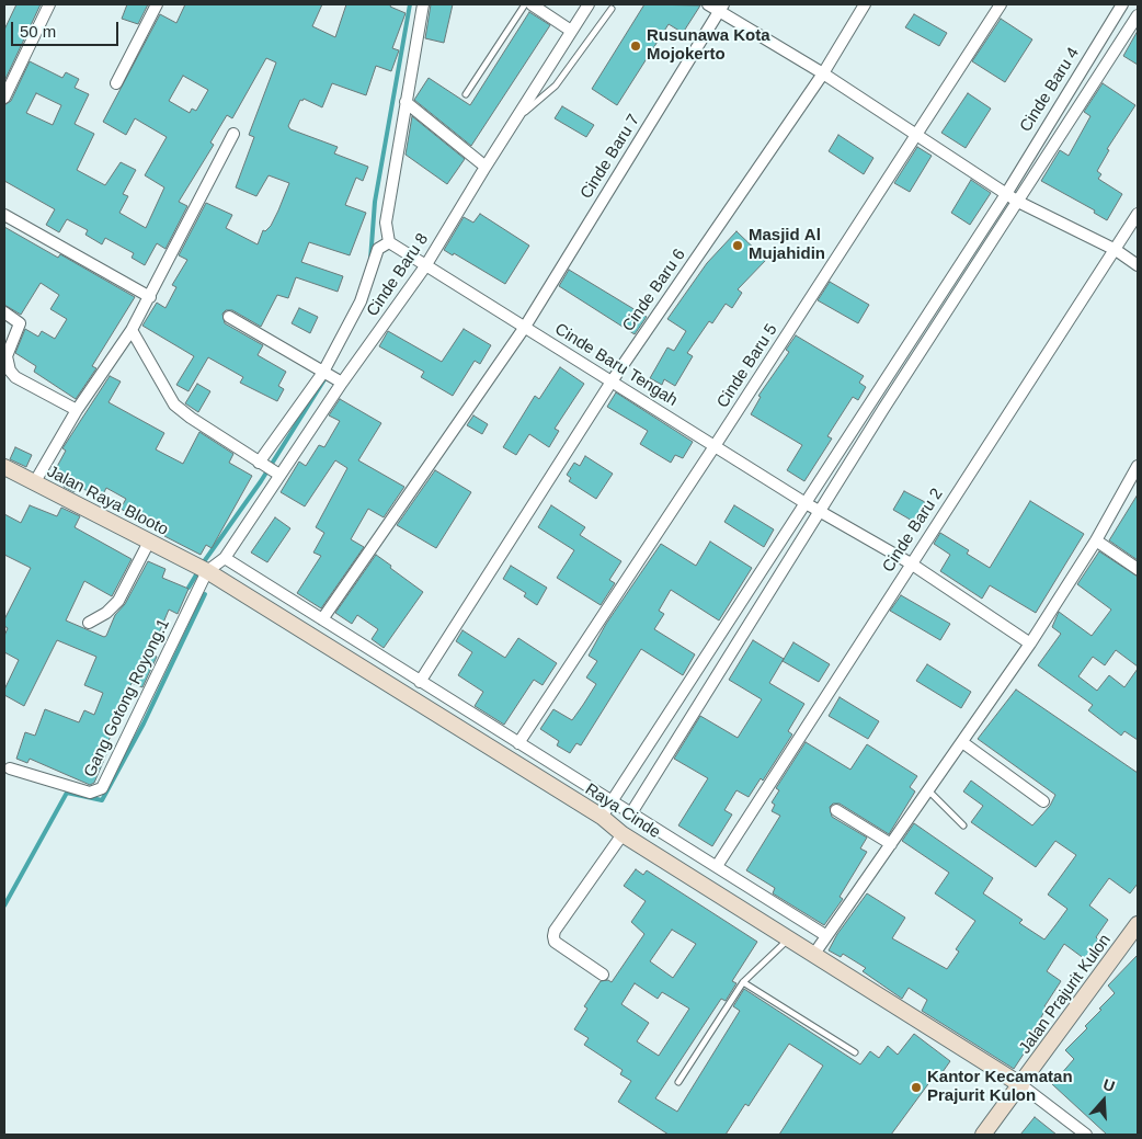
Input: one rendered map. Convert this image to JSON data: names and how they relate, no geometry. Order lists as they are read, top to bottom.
{
  "streets": {
    "street": [
      "Cinde Baru 4",
      "Cinde Baru 7",
      "Cinde Baru 8",
      "Cinde Baru 6",
      "Cinde Baru Tengah",
      "Cinde Baru 5",
      "Jalan Raya Blooto",
      "Cinde Baru 2",
      "Gang Gotong Royong.1",
      "Raya Cinde",
      "Jalan Prajurit Kulon"
    ]
  },
  "crossings": [
    ["Cinde Baru 4", "Cinde Baru Tengah"],
    ["Cinde Baru 4", "Raya Cinde"],
    ["Cinde Baru 7", "Cinde Baru Tengah"],
    ["Cinde Baru 7", "Raya Cinde"],
    ["Cinde Baru 8", "Cinde Baru Tengah"],
    ["Cinde Baru 8", "Jalan Raya Blooto"],
    ["Cinde Baru 8", "Gang Gotong Royong.1"],
    ["Cinde Baru 8", "Raya Cinde"],
    ["Cinde Baru 6", "Cinde Baru Tengah"],
    ["Cinde Baru 6", "Raya Cinde"],
    ["Cinde Baru Tengah", "Cinde Baru 5"],
    ["Cinde Baru Tengah", "Cinde Baru 2"],
    ["Cinde Baru 5", "Raya Cinde"],
    ["Jalan Raya Blooto", "Gang Gotong Royong.1"],
    ["Jalan Raya Blooto", "Raya Cinde"],
    ["Cinde Baru 2", "Raya Cinde"],
    ["Gang Gotong Royong.1", "Raya Cinde"],
    ["Raya Cinde", "Jalan Prajurit Kulon"]
  ],
  "places": ["Rusunawa Kota Mojokerto", "Masjid Al Mujahidin", "Kantor Kecamatan Prajurit Kulon"],
  "scale_bar": "50 m",
  "north": "top"
}
